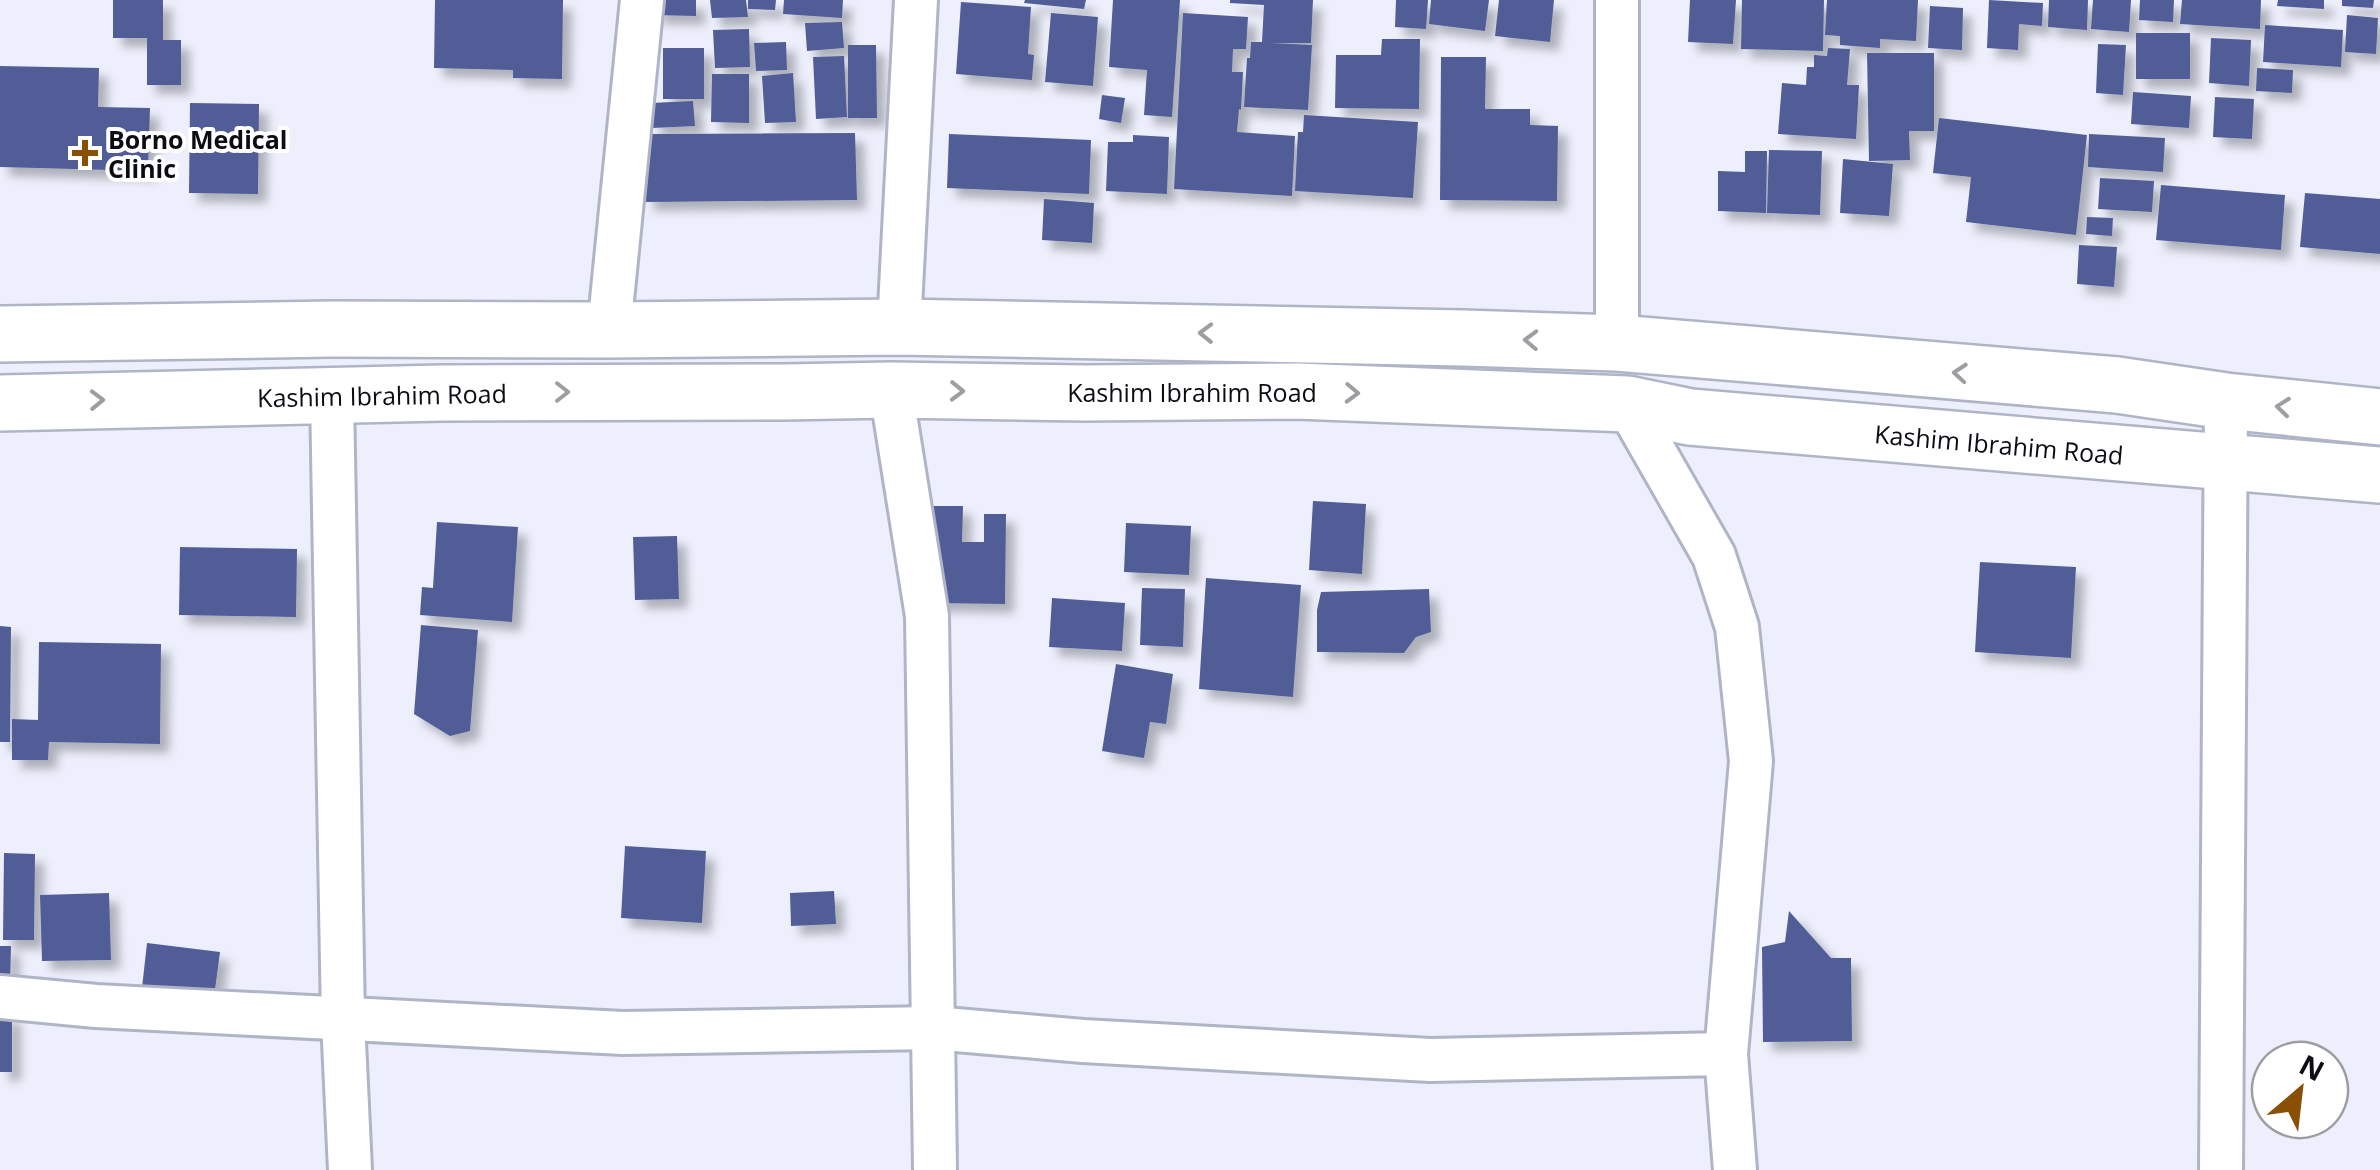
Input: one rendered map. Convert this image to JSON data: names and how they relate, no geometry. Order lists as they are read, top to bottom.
{
  "streets": {
    "highway": ["Kashim Ibrahim Road"]
  },
  "places": {
    "health": ["Borno Medical Clinic"]
  },
  "north": "top right"
}
